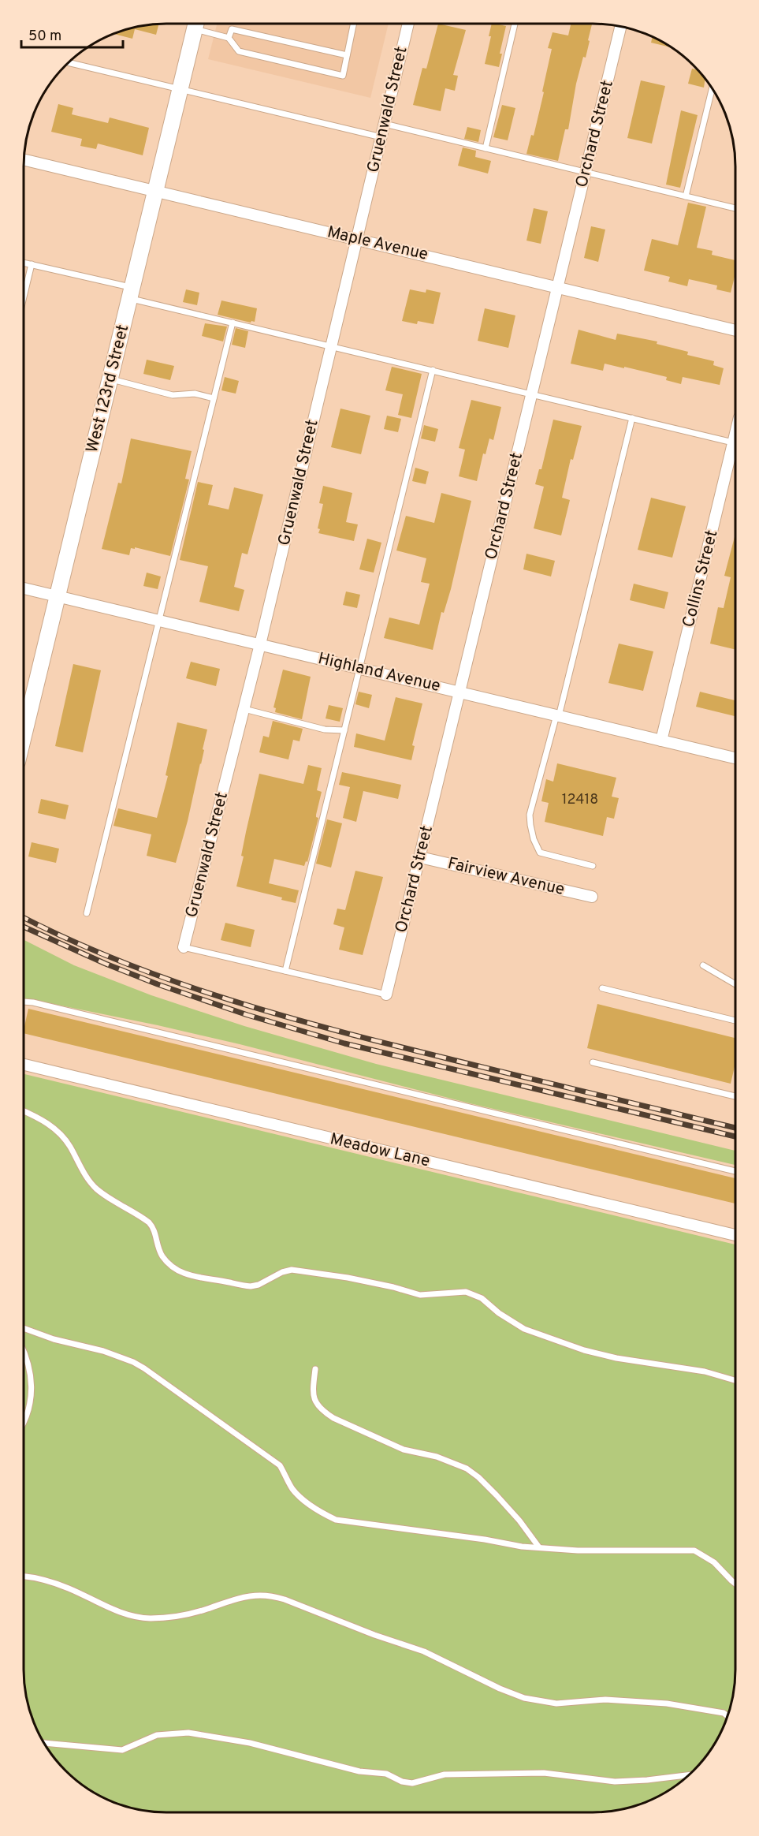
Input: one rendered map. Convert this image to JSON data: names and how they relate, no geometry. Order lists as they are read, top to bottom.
{
  "streets": {
    "street": [
      "Gruenwald Street",
      "Orchard Street",
      "Maple Avenue",
      "West 123rd Street",
      "Collins Street",
      "Highland Avenue",
      "Fairview Avenue",
      "Meadow Lane"
    ]
  },
  "crossings": [
    ["Gruenwald Street", "Maple Avenue"],
    ["Gruenwald Street", "Highland Avenue"],
    ["Orchard Street", "Maple Avenue"],
    ["Orchard Street", "Highland Avenue"],
    ["Orchard Street", "Fairview Avenue"],
    ["Maple Avenue", "West 123rd Street"],
    ["West 123rd Street", "Highland Avenue"],
    ["Collins Street", "Highland Avenue"]
  ],
  "house_numbers": ["12418"],
  "scale_bar": "50 m"
}
